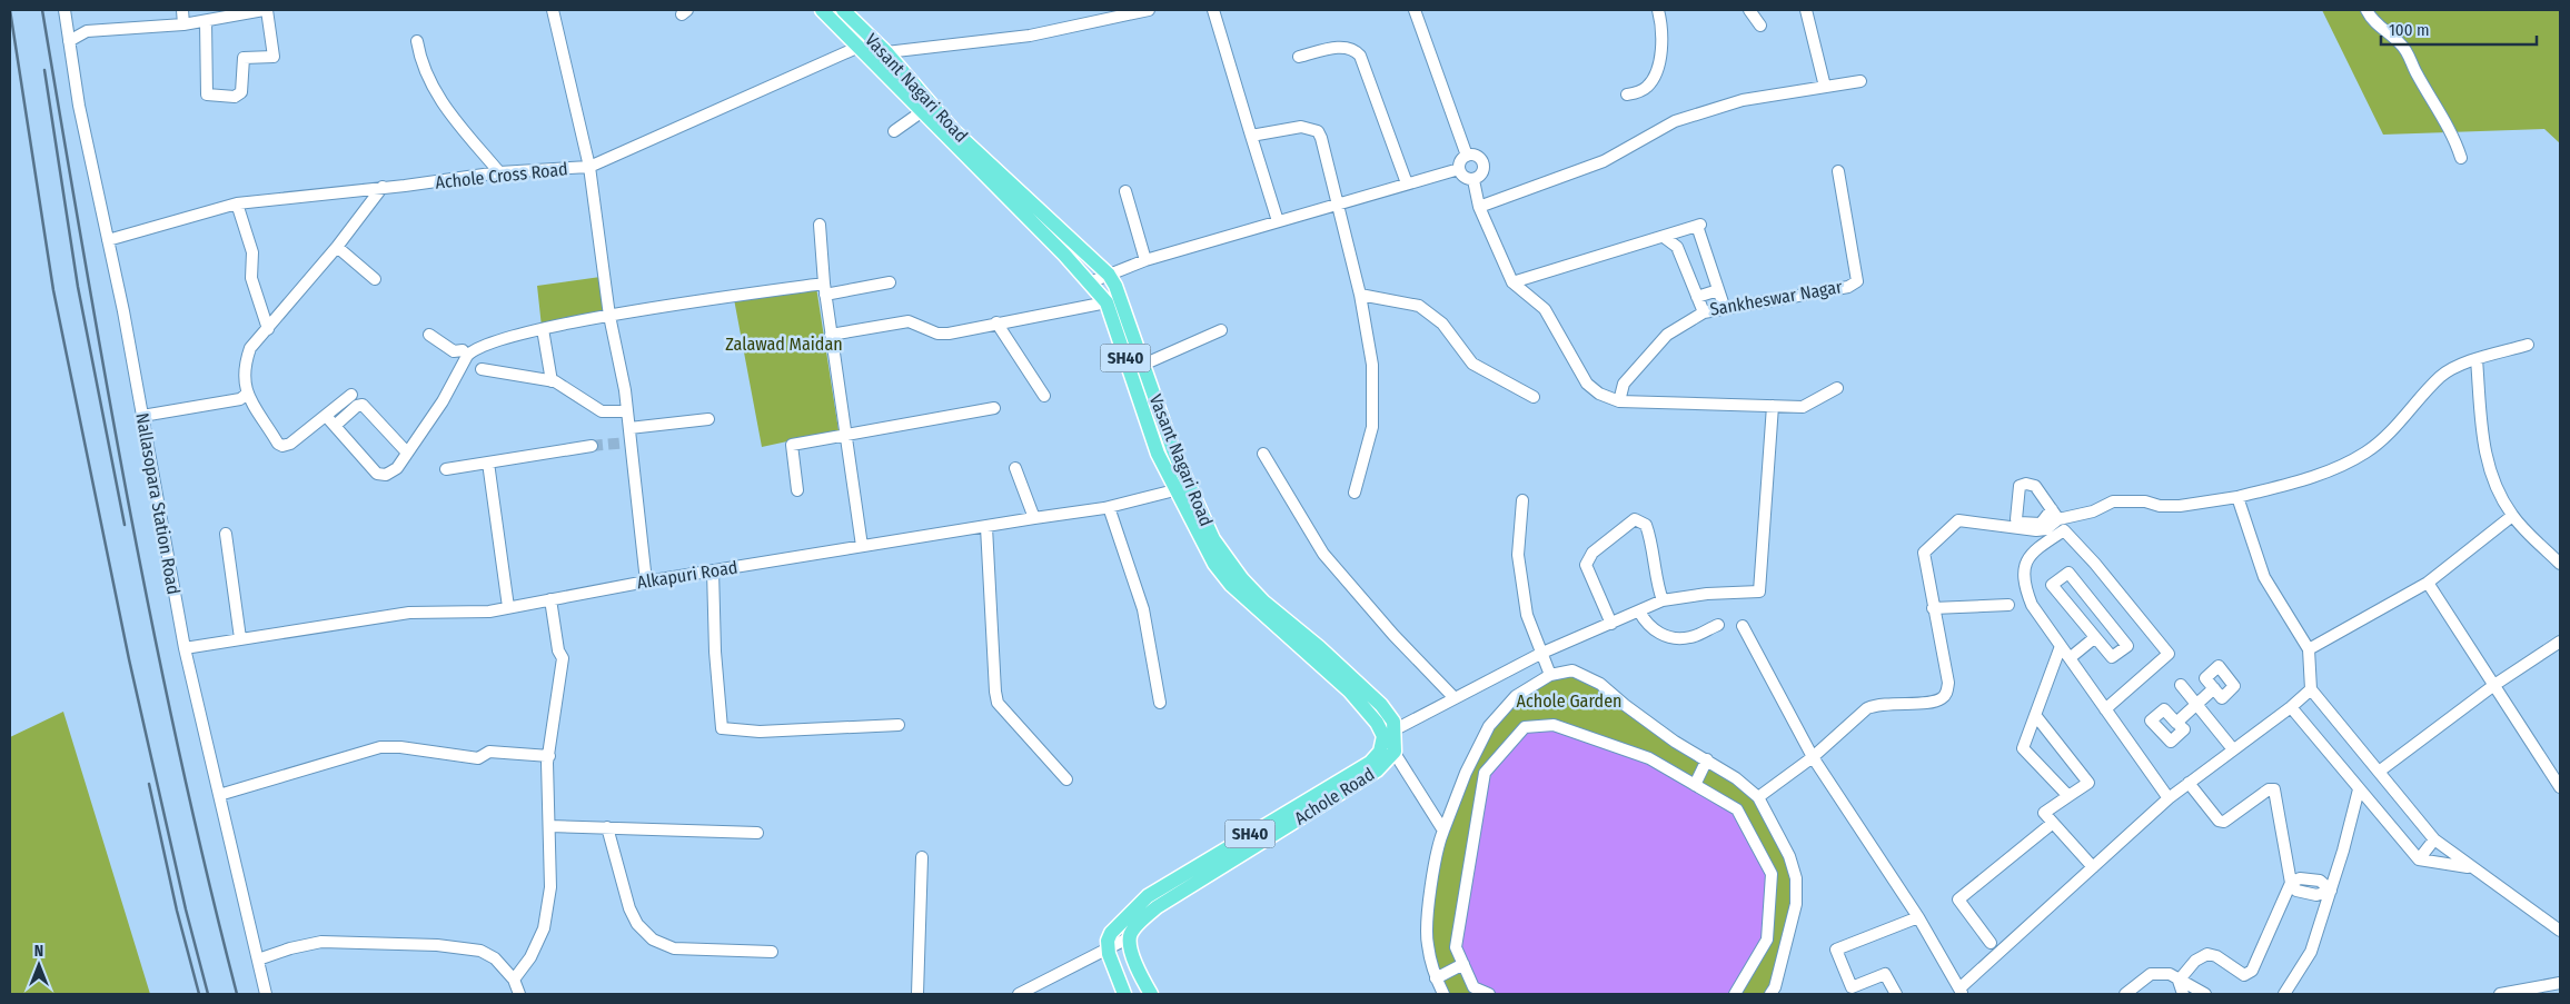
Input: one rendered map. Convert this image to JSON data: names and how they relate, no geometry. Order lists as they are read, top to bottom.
{
  "streets": {
    "main road": ["Vasant Nagari Road", "SH40", "Achole Road"],
    "street": [
      "Achole Cross Road",
      "Sankheswar Nagar",
      "Nallasopara Station Road",
      "Alkapuri Road"
    ]
  },
  "crossings": [
    ["Vasant Nagari Road", "Achole Cross Road"],
    ["Vasant Nagari Road", "Alkapuri Road"],
    ["Vasant Nagari Road", "Achole Road"],
    ["Achole Cross Road", "Nallasopara Station Road"],
    ["Nallasopara Station Road", "Alkapuri Road"]
  ],
  "parks": ["Zalawad Maidan", "Achole Garden"],
  "scale_bar": "100 m",
  "north": "top"
}
